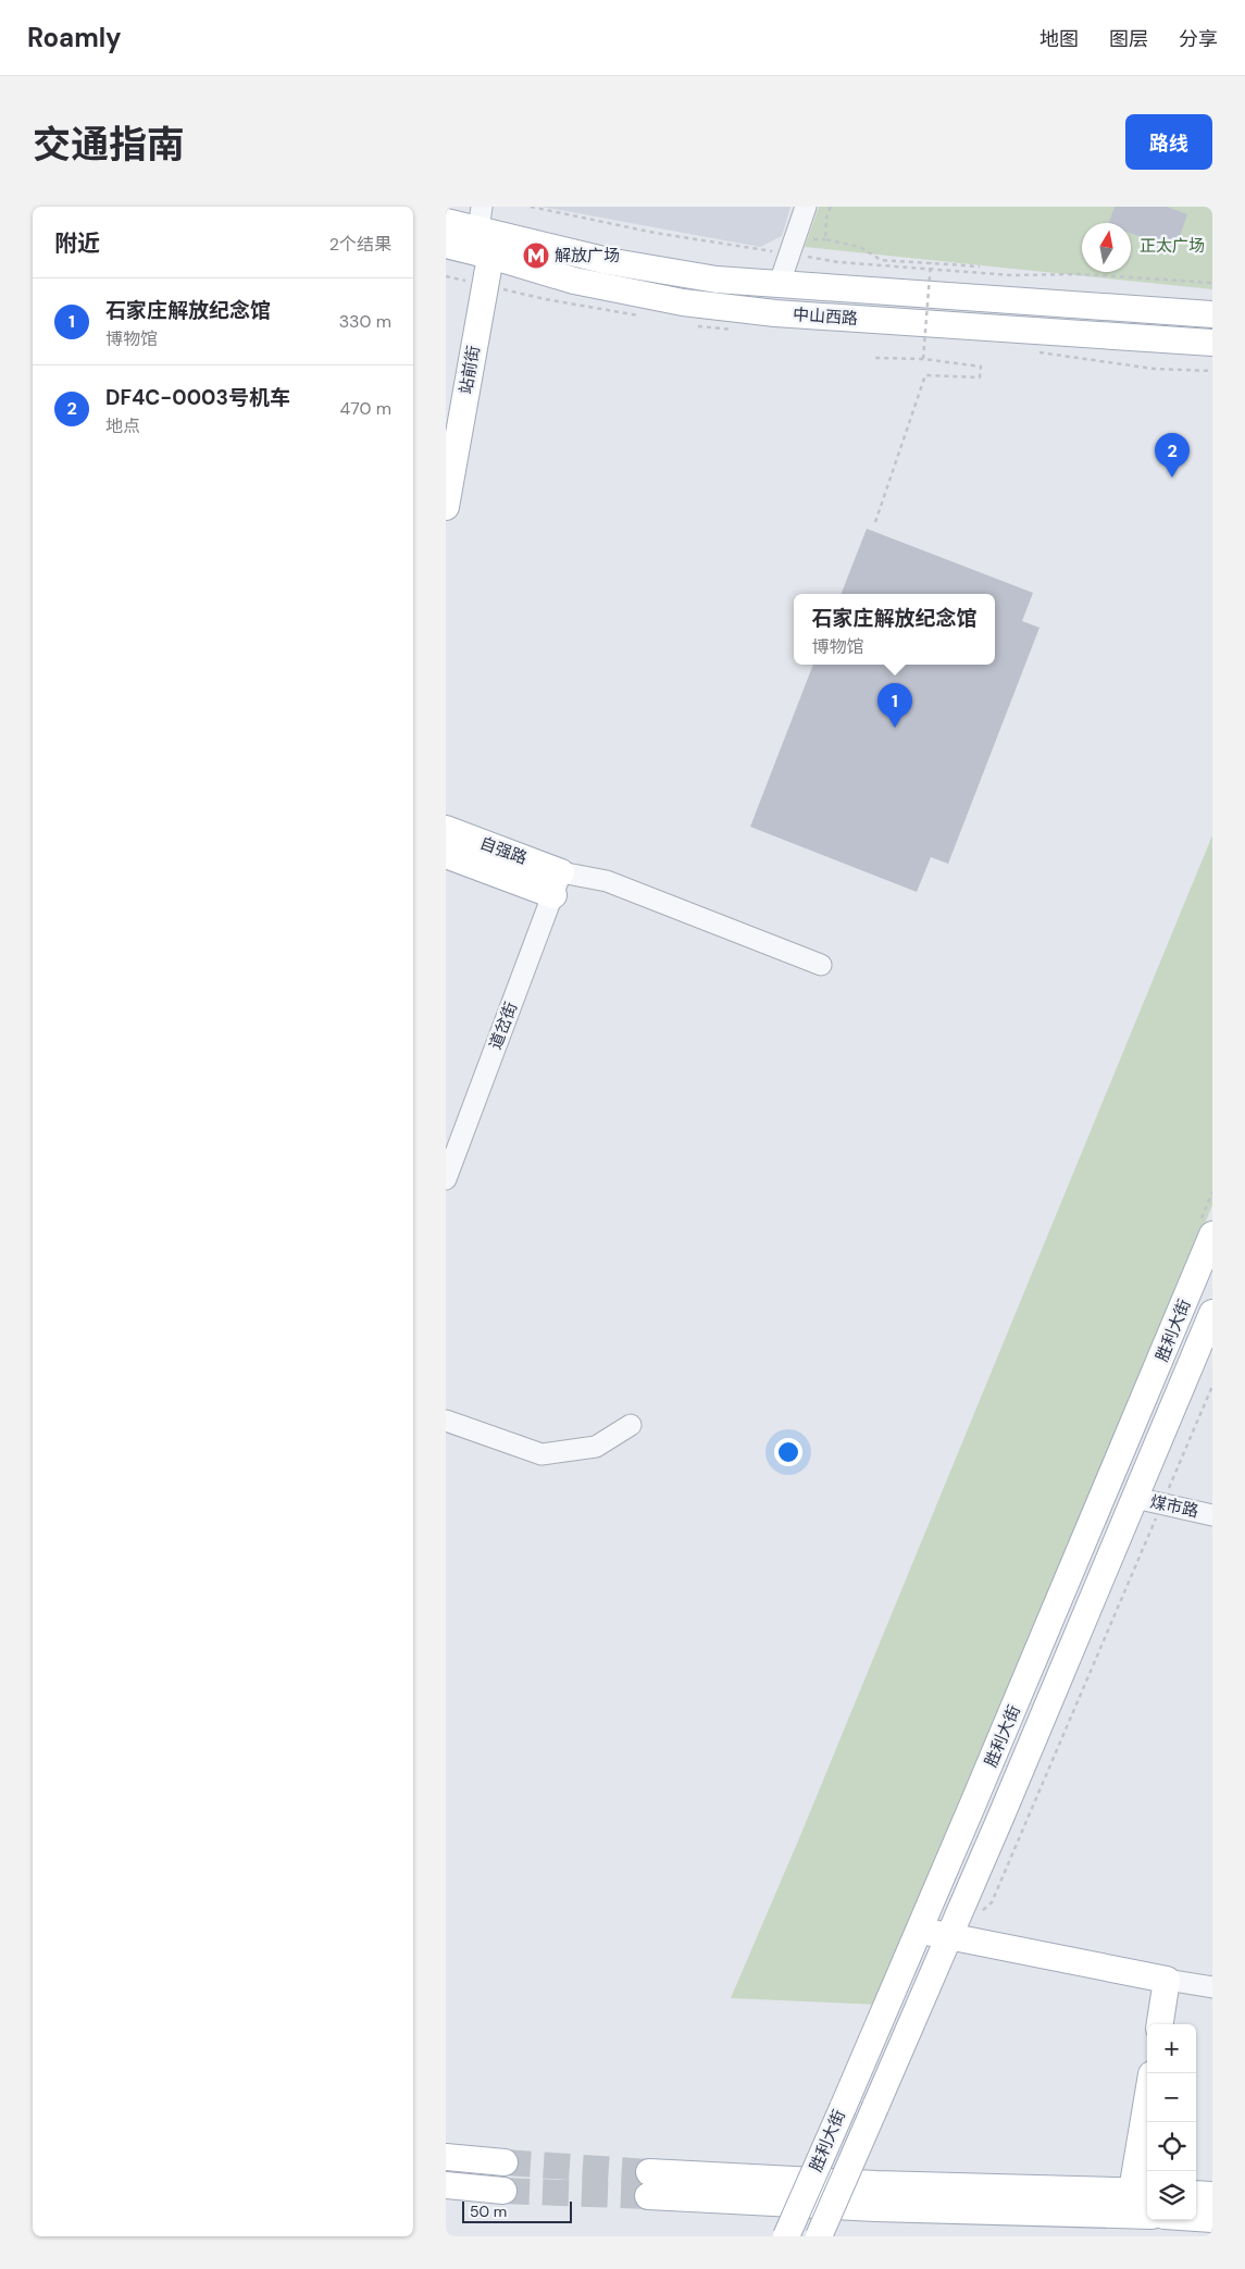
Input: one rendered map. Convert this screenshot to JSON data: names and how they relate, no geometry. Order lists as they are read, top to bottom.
{
  "streets": {
    "main road": [
      "中山西路",
      "站前街",
      "自强路",
      "胜利大街"
    ],
    "street": ["道岔街", "煤市路"]
  },
  "crossings": [
    ["中山西路", "站前街"],
    ["自强路", "道岔街"],
    ["胜利大街", "煤市路"]
  ],
  "parks": ["正太广场"],
  "places": {
    "metro station": ["解放广场"]
  },
  "scale_bar": "50 m",
  "north": "top",
  "page": {
    "header": "Roamly",
    "nav": ["地图", "图层", "分享"],
    "title": "交通指南",
    "buttons": "路线",
    "heading": ["附近", "2个结果"],
    "list": [
      {
        "mark": "1",
        "name": "石家庄解放纪念馆",
        "note": "博物馆",
        "value": "330 m"
      },
      {
        "mark": "2",
        "name": "DF4C-0003号机车",
        "note": "地点",
        "value": "470 m"
      }
    ],
    "pins": ["2", "1"],
    "popup": ["石家庄解放纪念馆", "博物馆"],
    "map_buttons": ["+", "−"],
    "scale": "50 m"
  }
}
